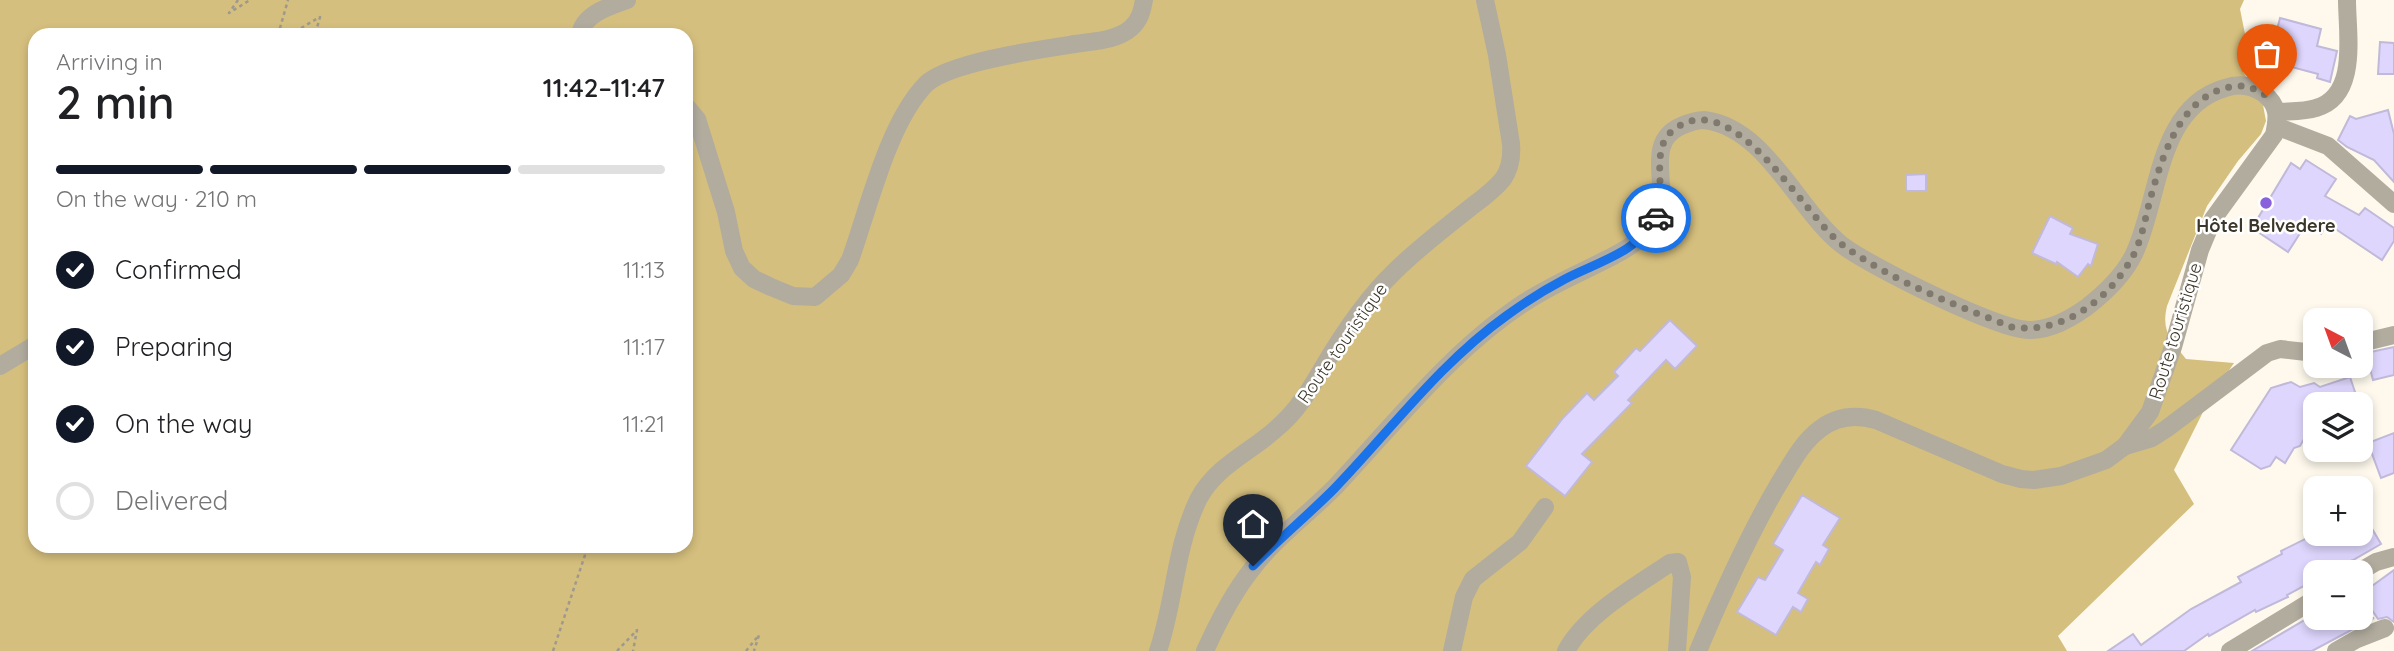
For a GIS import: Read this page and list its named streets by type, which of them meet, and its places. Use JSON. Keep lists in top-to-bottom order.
{
  "streets": {
    "street": ["Route touristique"]
  },
  "places": ["Hôtel Belvedere"],
  "north": "top left",
  "page": {
    "heading": ["2 min", "Arriving in", "11:42–11:47"],
    "bar": "On the way · 210 m",
    "list": [
      ["Confirmed", "11:13"],
      ["Preparing", "11:17"],
      ["On the way", "11:21"],
      "Delivered"
    ],
    "map_buttons": ["+", "−"]
  }
}
